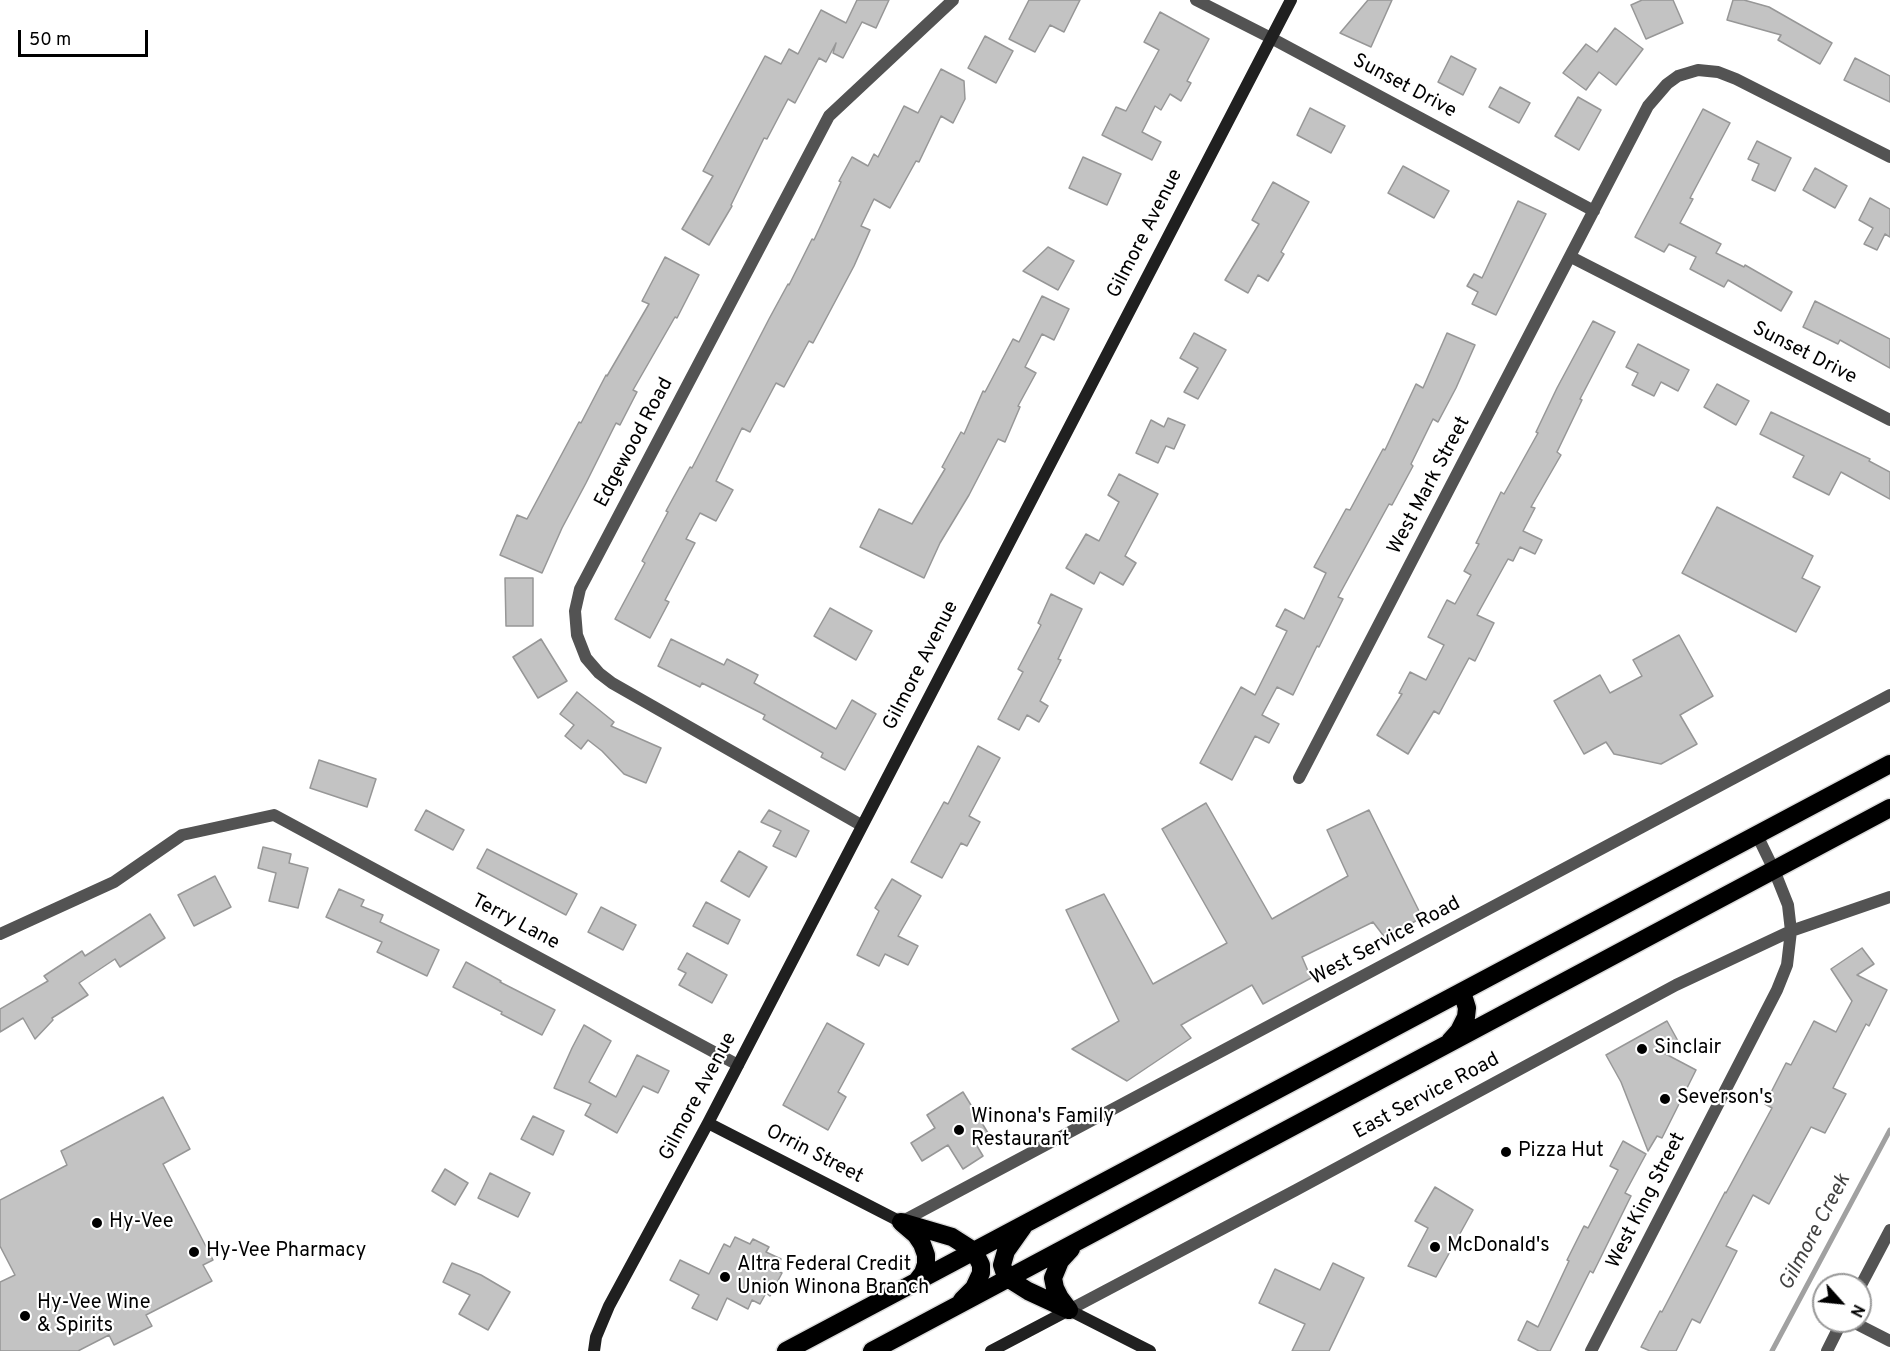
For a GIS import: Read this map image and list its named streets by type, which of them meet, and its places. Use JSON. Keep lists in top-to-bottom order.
{
  "streets": {
    "street": [
      "Sunset Drive",
      "Gilmore Avenue",
      "Edgewood Road",
      "West Mark Street",
      "Terry Lane",
      "West Service Road",
      "East Service Road",
      "Orrin Street",
      "West King Street"
    ]
  },
  "crossings": [
    ["Sunset Drive", "Gilmore Avenue"],
    ["Sunset Drive", "West Mark Street"],
    ["Gilmore Avenue", "Edgewood Road"],
    ["Gilmore Avenue", "Terry Lane"],
    ["Gilmore Avenue", "Orrin Street"],
    ["West Service Road", "Orrin Street"],
    ["East Service Road", "West King Street"]
  ],
  "water": ["Gilmore Creek"],
  "places": [
    "Sinclair",
    "Severson's",
    "Winona's Family Restaurant",
    "Pizza Hut",
    "Hy-Vee",
    "McDonald's",
    "Hy-Vee Pharmacy",
    "Altra Federal Credit Union Winona Branch",
    "Hy-Vee Wine & Spirits"
  ],
  "scale_bar": "50 m",
  "north": "bottom right"
}
